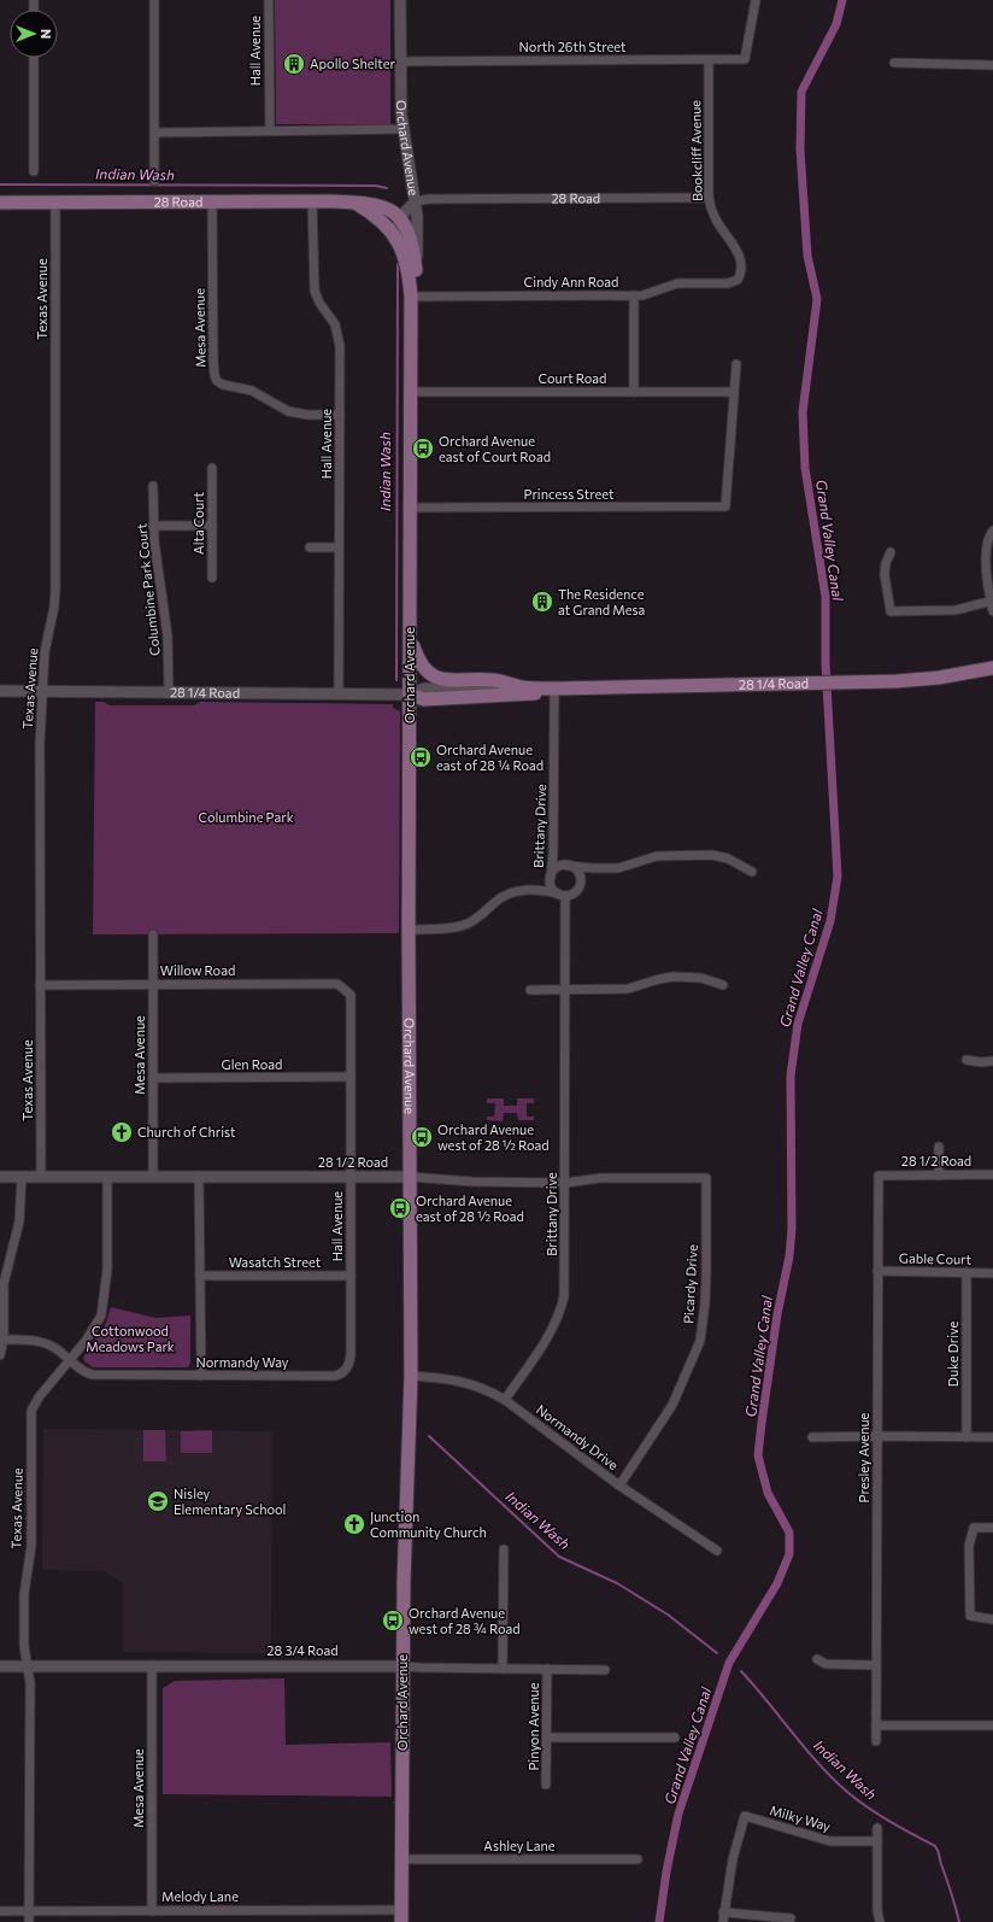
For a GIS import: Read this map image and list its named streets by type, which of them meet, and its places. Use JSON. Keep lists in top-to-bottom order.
{
  "streets": {
    "main road": ["Orchard Avenue", "28 Road", "28 1/4 Road"],
    "street": [
      "North 26th Street",
      "Hall Avenue",
      "Bookcliff Avenue",
      "Cindy Ann Road",
      "Texas Avenue",
      "Mesa Avenue",
      "Court Road",
      "Princess Street",
      "Alta Court",
      "Columbine Park Court",
      "Brittany Drive",
      "Willow Road",
      "Glen Road",
      "28 1/2 Road",
      "Gable Court",
      "Wasatch Street",
      "Picardy Drive",
      "Duke Drive",
      "Normandy Way",
      "Normandy Drive",
      "Presley Avenue",
      "28 3/4 Road",
      "Pinyon Avenue",
      "Milky Way",
      "Ashley Lane",
      "Melody Lane"
    ]
  },
  "crossings": [
    ["North 26th Street", "Orchard Avenue"],
    ["North 26th Street", "Bookcliff Avenue"],
    ["Hall Avenue", "28 Road"],
    ["Hall Avenue", "Mesa Avenue"],
    ["Hall Avenue", "28 1/4 Road"],
    ["Hall Avenue", "Willow Road"],
    ["Hall Avenue", "Glen Road"],
    ["Hall Avenue", "28 1/2 Road"],
    ["Hall Avenue", "Wasatch Street"],
    ["Hall Avenue", "Normandy Way"],
    ["Orchard Avenue", "28 Road"],
    ["Orchard Avenue", "Cindy Ann Road"],
    ["Orchard Avenue", "Court Road"],
    ["Orchard Avenue", "Princess Street"],
    ["Orchard Avenue", "28 1/4 Road"],
    ["Orchard Avenue", "28 1/2 Road"],
    ["Orchard Avenue", "Normandy Drive"],
    ["Orchard Avenue", "28 3/4 Road"],
    ["Orchard Avenue", "Ashley Lane"],
    ["Orchard Avenue", "Melody Lane"],
    ["Bookcliff Avenue", "28 Road"],
    ["Bookcliff Avenue", "Cindy Ann Road"],
    ["28 Road", "Texas Avenue"],
    ["28 Road", "Mesa Avenue"],
    ["Texas Avenue", "28 1/4 Road"],
    ["Texas Avenue", "Willow Road"],
    ["Texas Avenue", "28 1/2 Road"],
    ["Texas Avenue", "Normandy Way"],
    ["Texas Avenue", "28 3/4 Road"],
    ["Texas Avenue", "Melody Lane"],
    ["Mesa Avenue", "Willow Road"],
    ["Mesa Avenue", "Glen Road"],
    ["Mesa Avenue", "28 1/2 Road"],
    ["Mesa Avenue", "28 3/4 Road"],
    ["Mesa Avenue", "Melody Lane"],
    ["Court Road", "Princess Street"],
    ["Columbine Park Court", "28 1/4 Road"],
    ["28 1/4 Road", "Brittany Drive"],
    ["Brittany Drive", "28 1/2 Road"],
    ["Brittany Drive", "Normandy Drive"],
    ["28 1/2 Road", "Picardy Drive"],
    ["28 1/2 Road", "Presley Avenue"],
    ["Gable Court", "Duke Drive"],
    ["Gable Court", "Presley Avenue"],
    ["Picardy Drive", "Normandy Drive"],
    ["28 3/4 Road", "Pinyon Avenue"]
  ],
  "water": ["Indian Wash", "Grand Valley Canal"],
  "parks": ["Columbine Park", "Cottonwood Meadows Park"],
  "places": {
    "building": ["Apollo Shelter", "The Residence at Grand Mesa"],
    "bus stop": [
      "Orchard Avenue east of Court Road",
      "Orchard Avenue east of 28 ¼ Road",
      "Orchard Avenue west of 28 ½ Road",
      "Orchard Avenue east of 28 ½ Road",
      "Orchard Avenue west of 28 ¾ Road"
    ],
    "church": ["Church of Christ", "Junction Community Church"],
    "school or university": ["Nisley Elementary School"]
  },
  "north": "right"
}
